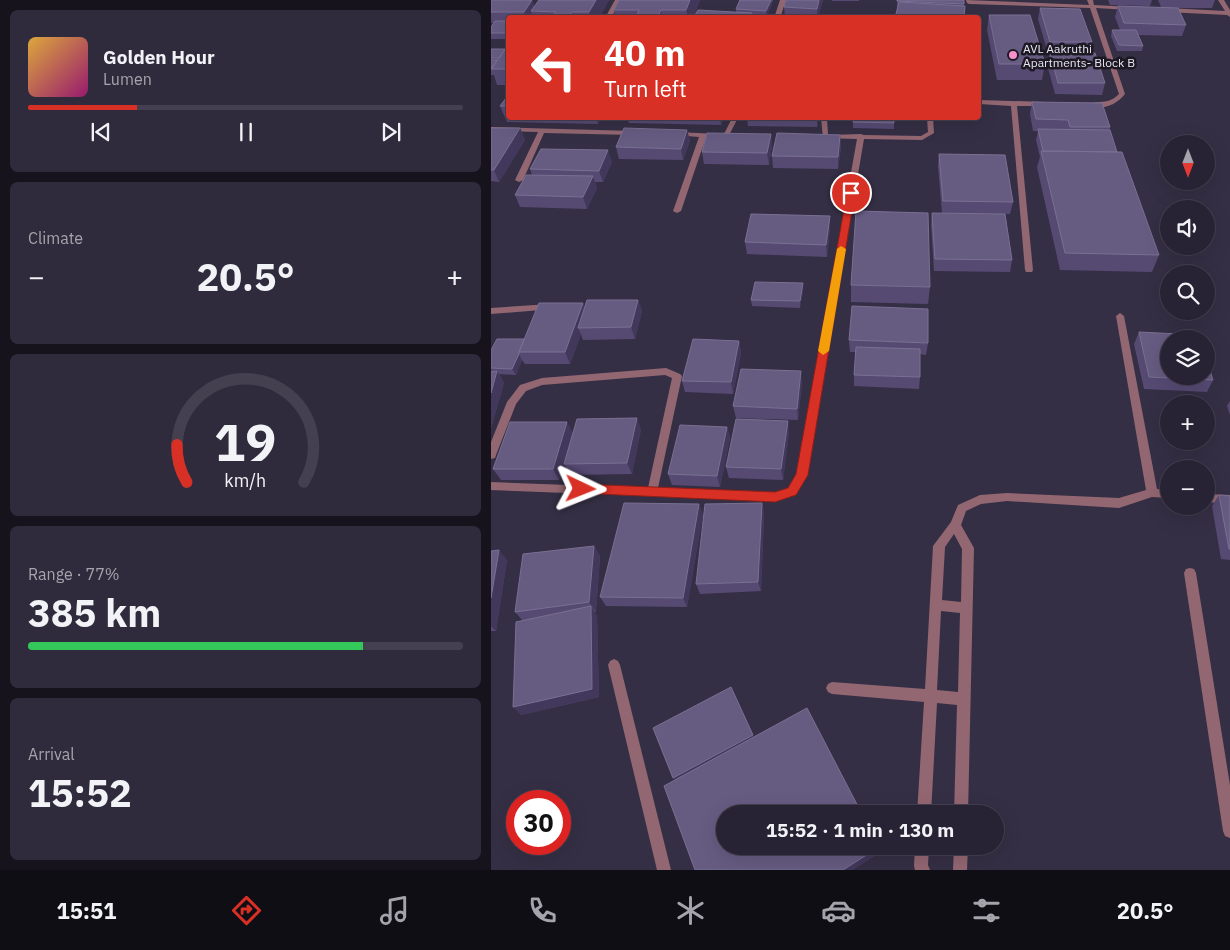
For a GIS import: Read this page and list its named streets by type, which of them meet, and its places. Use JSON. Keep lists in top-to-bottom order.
{
  "places": ["AVL Aakruthi Apartments- Block B"],
  "north": "bottom",
  "page": {
    "turn": ["40 m", "Turn left"],
    "song": ["Golden Hour", "Lumen"],
    "map_buttons": ["+", "−"],
    "tile": [
      "Climate",
      ["Range · 77%", "385 km"],
      ["Arrival", "15:52"]
    ],
    "heat": ["−", "20.5°", "+"],
    "limit": "30",
    "trip": "15:52 · 1 min · 130 m",
    "tabs": ["15:51", "20.5°"],
    "gauge": ["19", "km/h"]
  }
}
